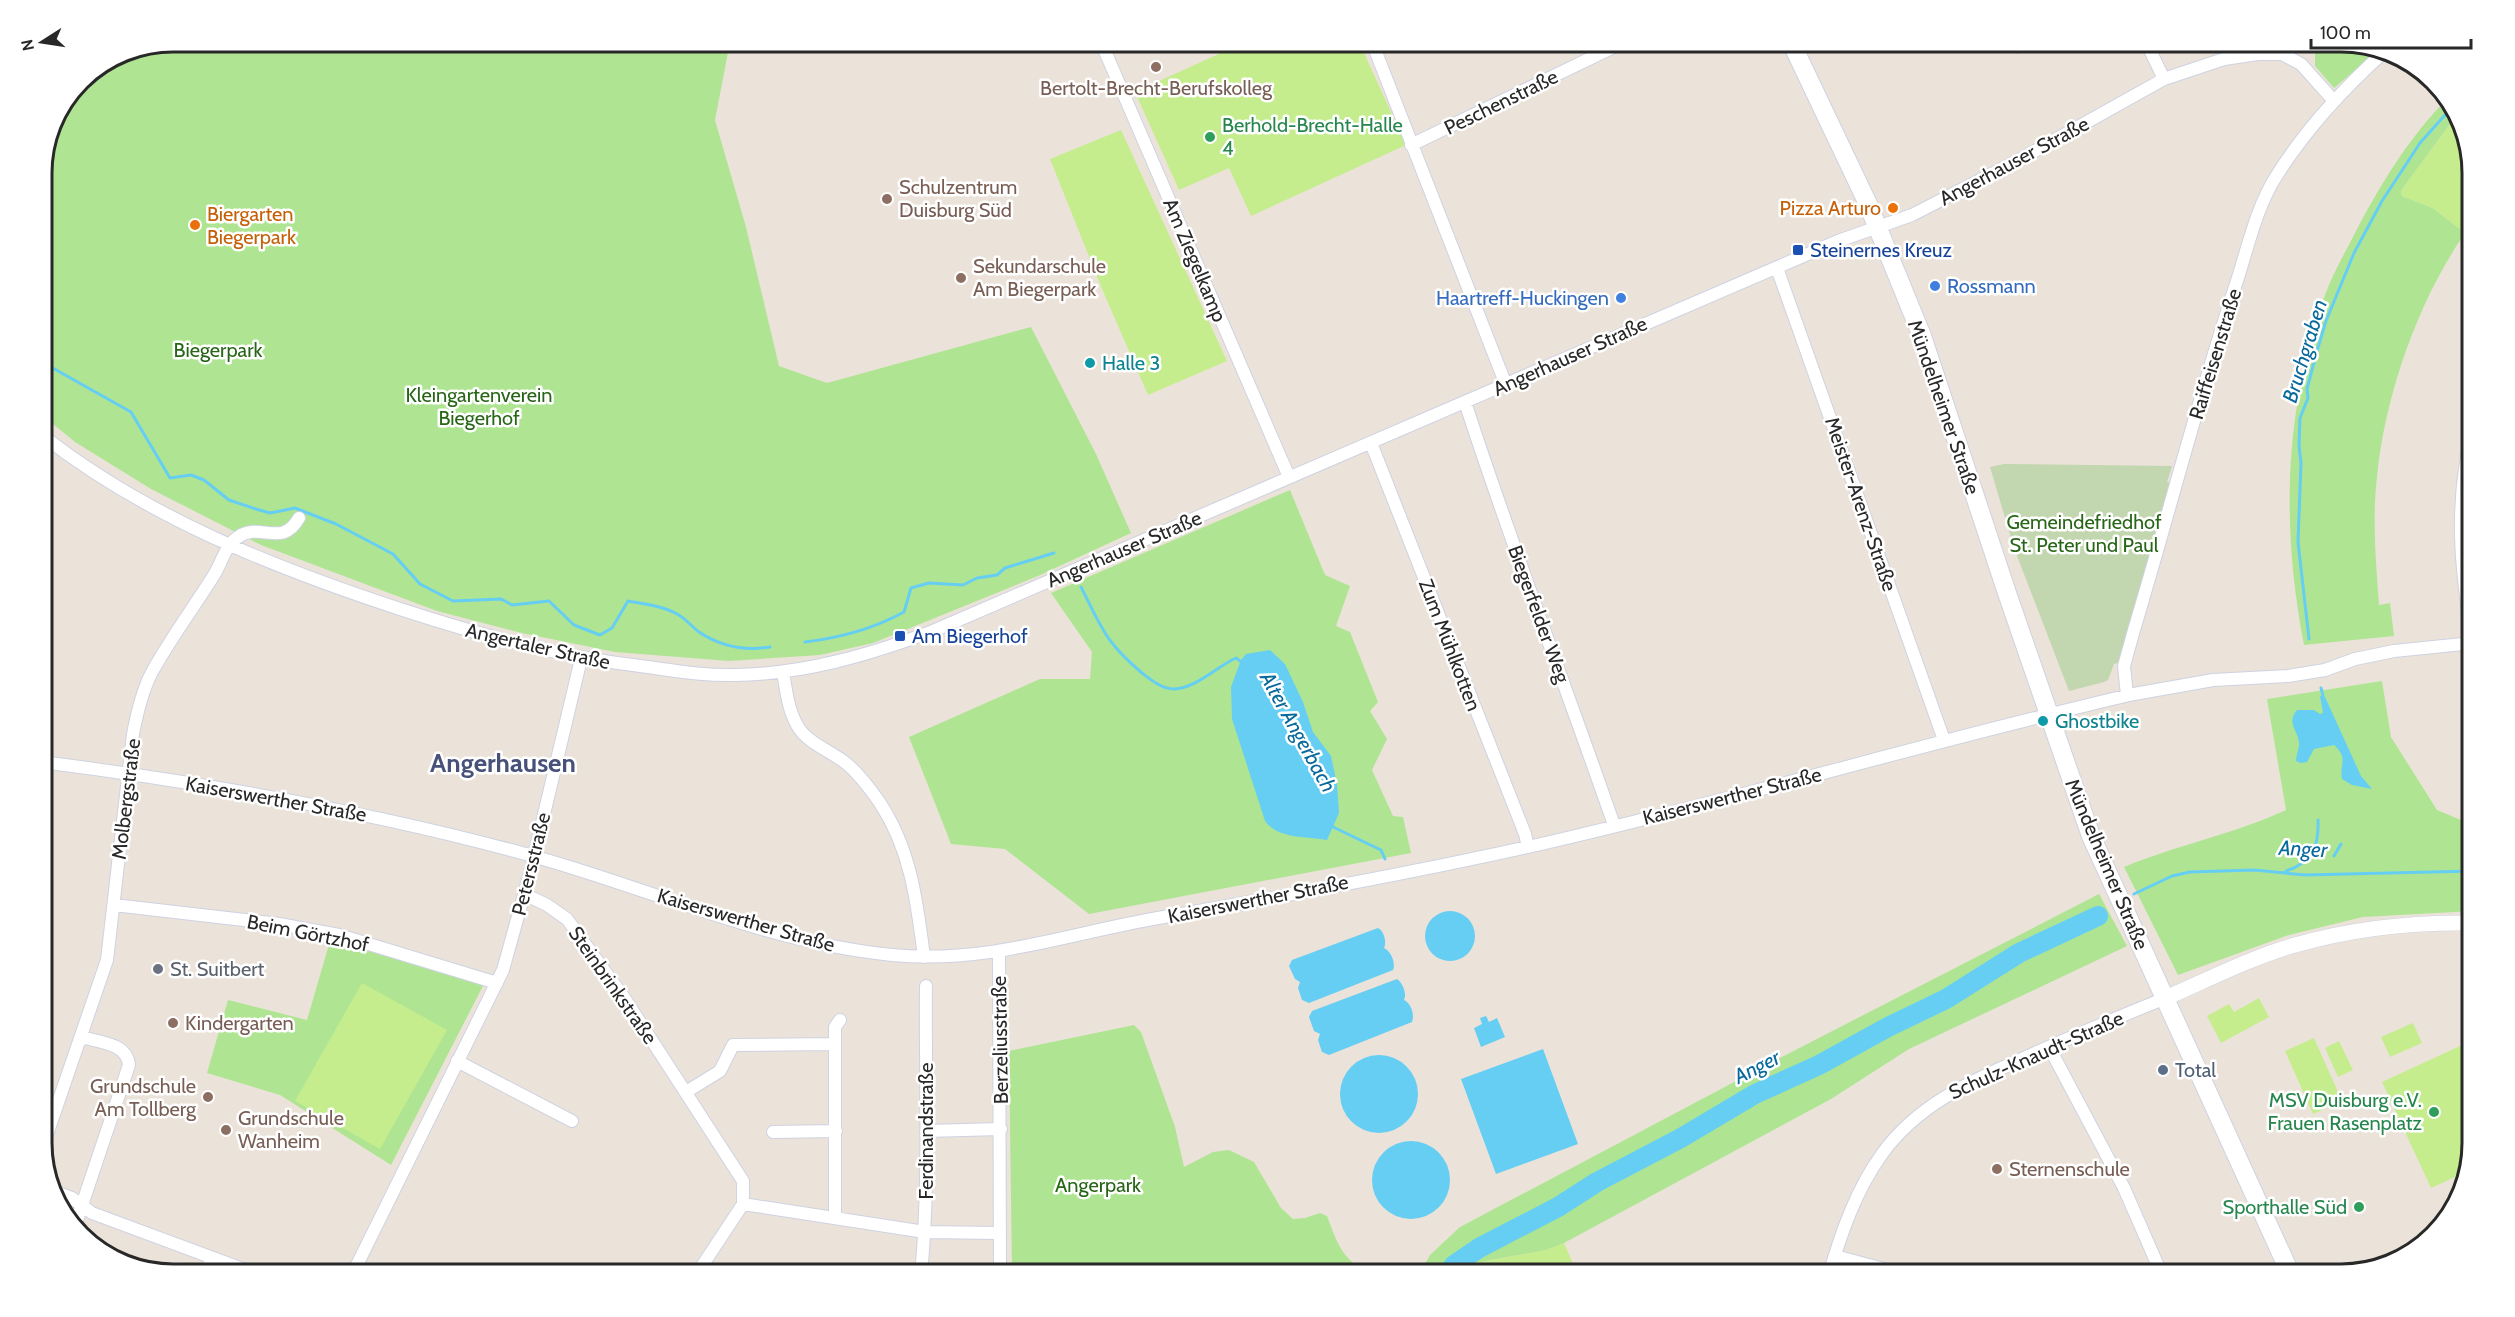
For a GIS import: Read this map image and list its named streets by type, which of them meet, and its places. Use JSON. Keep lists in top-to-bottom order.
{
  "streets": {
    "main road": ["Mündelheimer Straße"],
    "street": [
      "Peschenstraße",
      "Angerhauser Straße",
      "Am Ziegelkamp",
      "Raiffeisenstraße",
      "Meister-Arenz-Straße",
      "Biegerfelder Weg",
      "Zum Mühlkotten",
      "Angertaler Straße",
      "Kaiserswerther Straße",
      "Molbergstraße",
      "Petersstraße",
      "Beim Görtzhof",
      "Steinbrinkstraße",
      "Berzeliusstraße",
      "Schulz-Knaudt-Straße",
      "Ferdinandstraße"
    ]
  },
  "crossings": [
    ["Angerhauser Straße", "Am Ziegelkamp"],
    ["Angerhauser Straße", "Raiffeisenstraße"],
    ["Angerhauser Straße", "Mündelheimer Straße"],
    ["Angerhauser Straße", "Meister-Arenz-Straße"],
    ["Angerhauser Straße", "Biegerfelder Weg"],
    ["Angerhauser Straße", "Zum Mühlkotten"],
    ["Angerhauser Straße", "Angertaler Straße"],
    ["Raiffeisenstraße", "Kaiserswerther Straße"],
    ["Mündelheimer Straße", "Kaiserswerther Straße"],
    ["Mündelheimer Straße", "Schulz-Knaudt-Straße"],
    ["Meister-Arenz-Straße", "Kaiserswerther Straße"],
    ["Biegerfelder Weg", "Kaiserswerther Straße"],
    ["Zum Mühlkotten", "Kaiserswerther Straße"],
    ["Angertaler Straße", "Molbergstraße"],
    ["Angertaler Straße", "Petersstraße"],
    ["Kaiserswerther Straße", "Molbergstraße"],
    ["Kaiserswerther Straße", "Petersstraße"],
    ["Kaiserswerther Straße", "Berzeliusstraße"],
    ["Molbergstraße", "Beim Görtzhof"],
    ["Petersstraße", "Beim Görtzhof"],
    ["Petersstraße", "Steinbrinkstraße"],
    ["Berzeliusstraße", "Ferdinandstraße"]
  ],
  "districts": ["Angerhausen"],
  "water": ["Bruchgraben", "Alter Angerbach", "Anger"],
  "parks": [
    "Biegerpark",
    "Kleingartenverein Biegerhof",
    "Gemeindefriedhof St. Peter und Paul",
    "Angerpark"
  ],
  "places": {
    "other": [
      "Bertolt-Brecht-Berufskolleg",
      "Berhold-Brecht-Halle 4",
      "Schulzentrum Duisburg Süd",
      "Pizza Arturo",
      "Biergarten Biegerpark",
      "Sekundarschule Am Biegerpark",
      "Rossmann",
      "Haartreff-Huckingen",
      "Halle 3",
      "Ghostbike",
      "St. Suitbert",
      "Kindergarten",
      "Total",
      "Grundschule Am Tollberg",
      "MSV Duisburg e.V. Frauen Rasenplatz",
      "Grundschule Wanheim",
      "Sternenschule",
      "Sporthalle Süd"
    ],
    "transit": ["Steinernes Kreuz", "Am Biegerhof"]
  },
  "scale_bar": "100 m",
  "north": "left"
}
